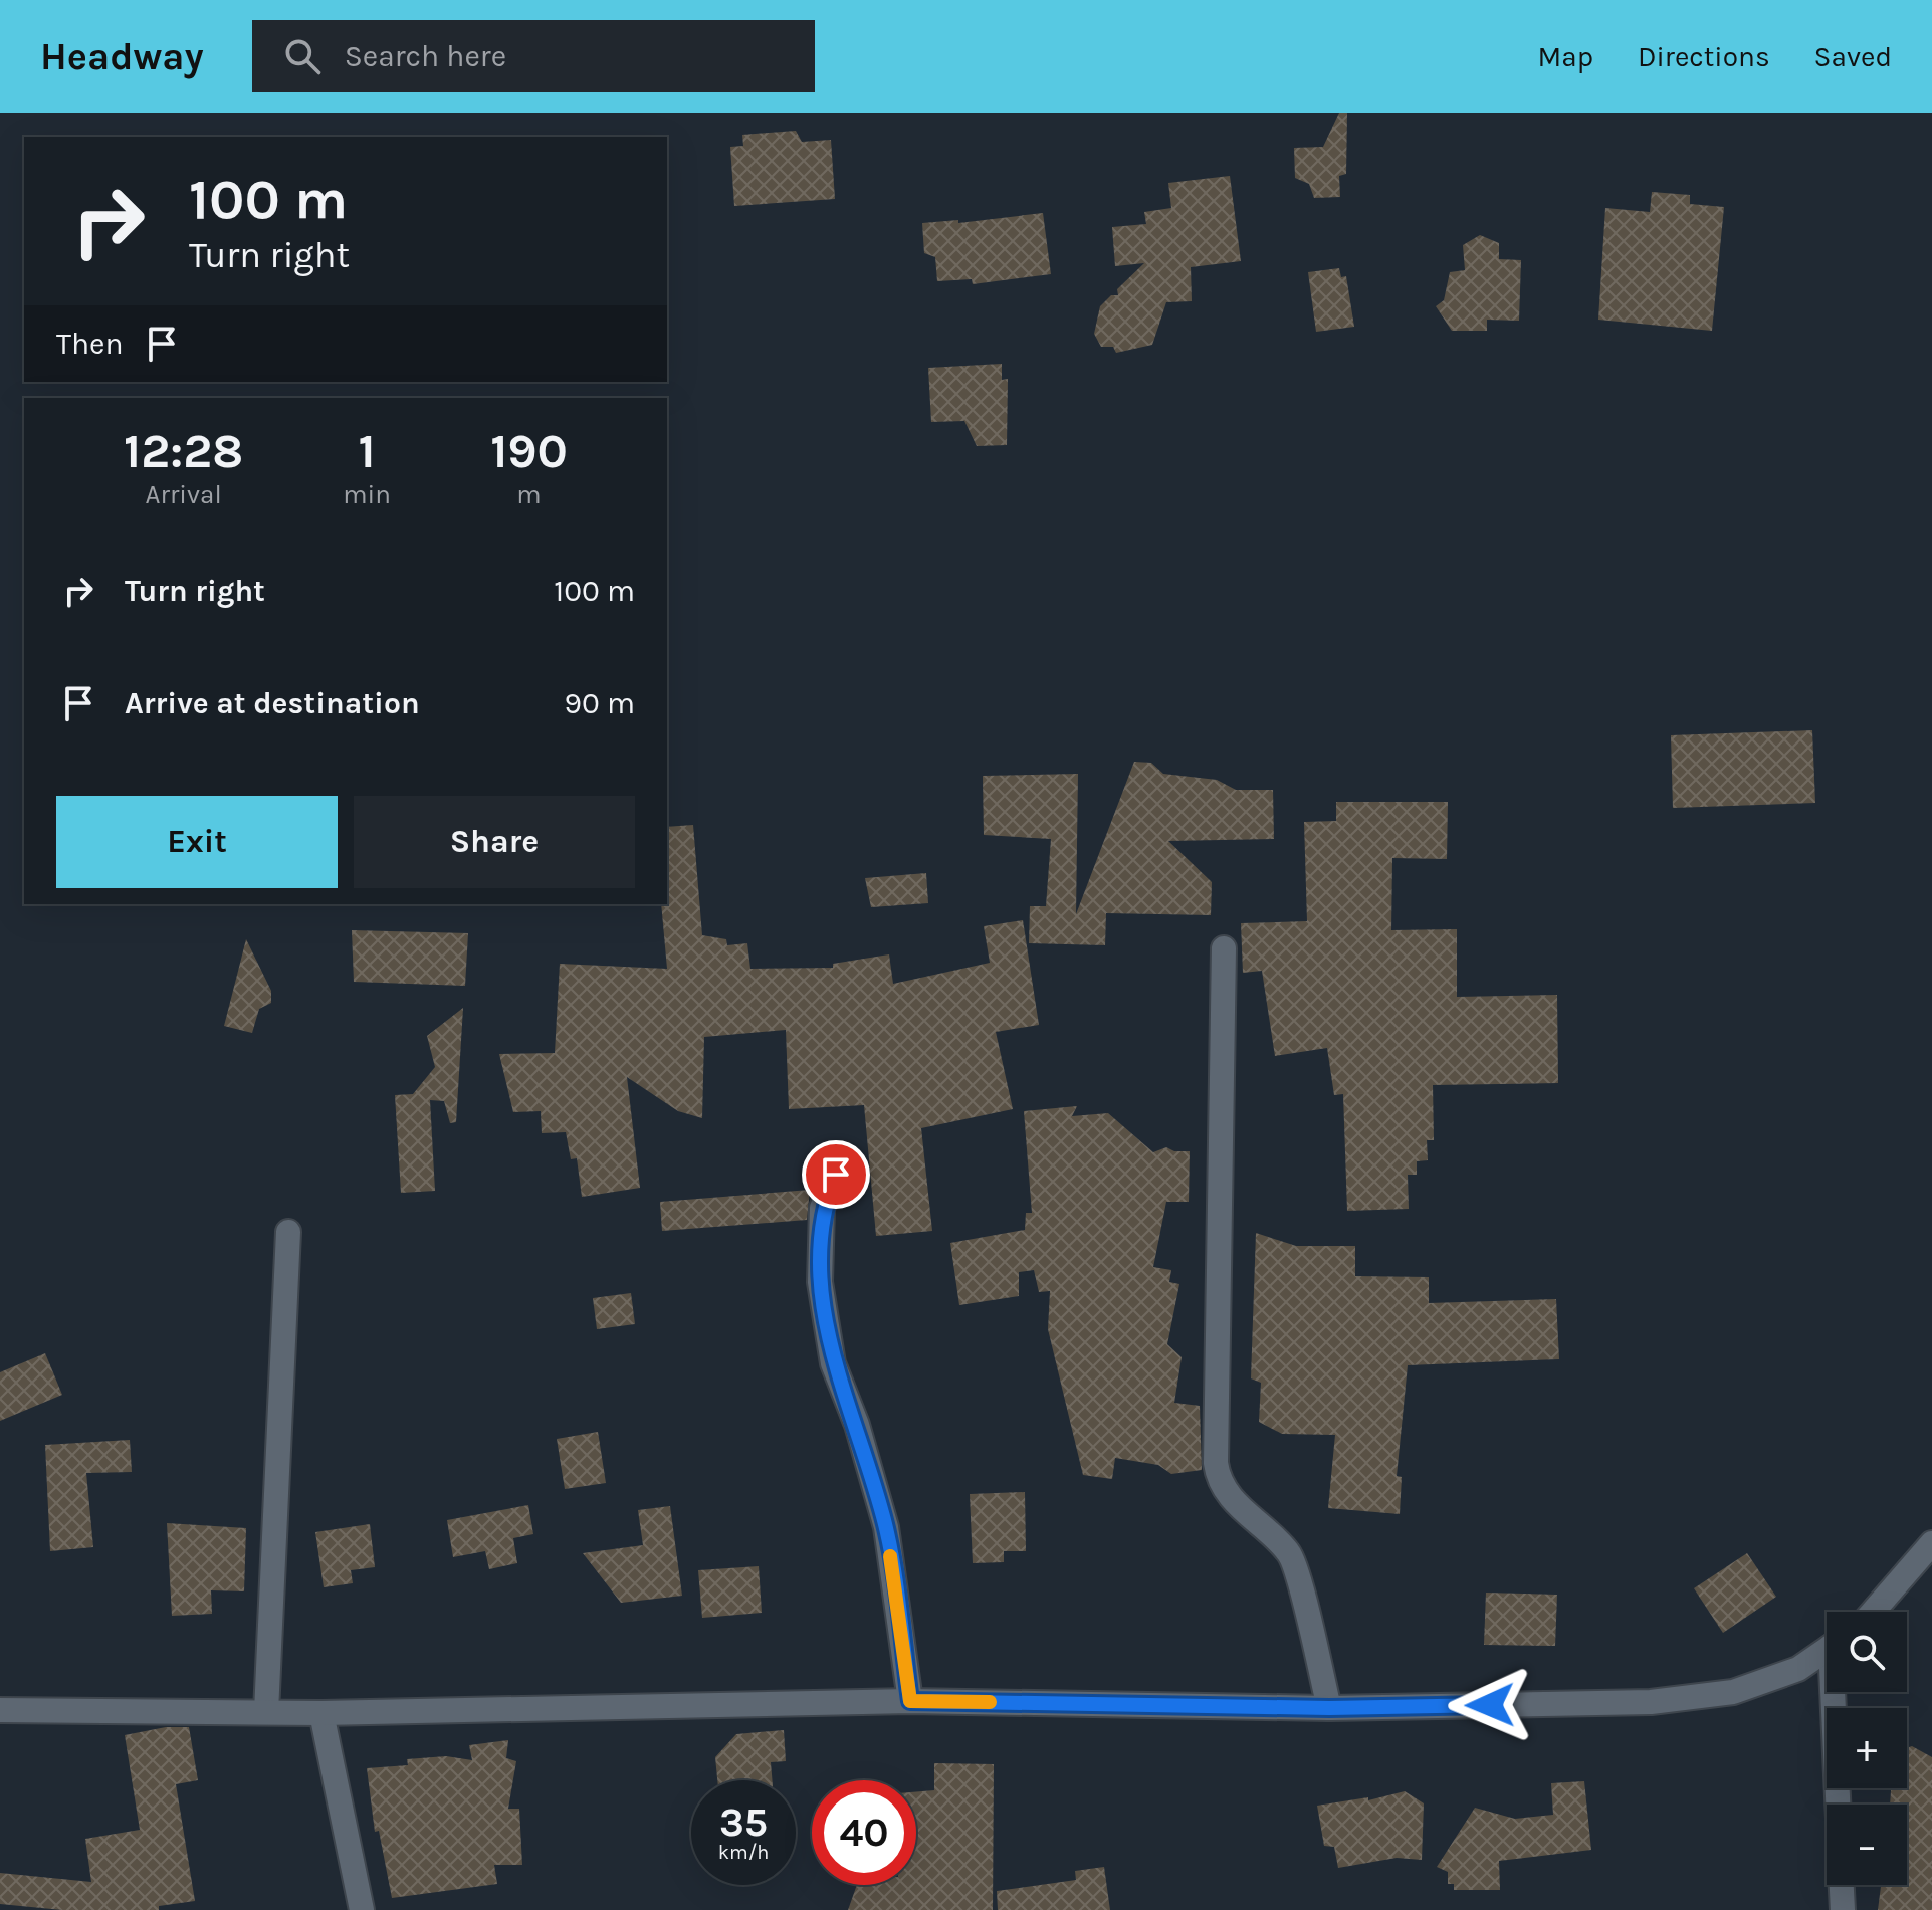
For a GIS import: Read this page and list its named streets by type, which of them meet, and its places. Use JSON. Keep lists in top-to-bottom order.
{
  "page": {
    "header": "Headway",
    "search": "Search here",
    "nav": ["Map", "Directions", "Saved"],
    "turn": ["100 m", "Turn right"],
    "then": "Then",
    "eta": [
      "12:28",
      "Arrival",
      "1",
      "min",
      "190",
      "m"
    ],
    "list": [
      {
        "name": "Turn right",
        "value": "100 m"
      },
      {
        "name": "Arrive at destination",
        "value": "90 m"
      }
    ],
    "buttons": ["Exit", "Share"],
    "map_buttons": ["+", "−"],
    "speed": "35 km/h",
    "limit": "40"
  }
}
